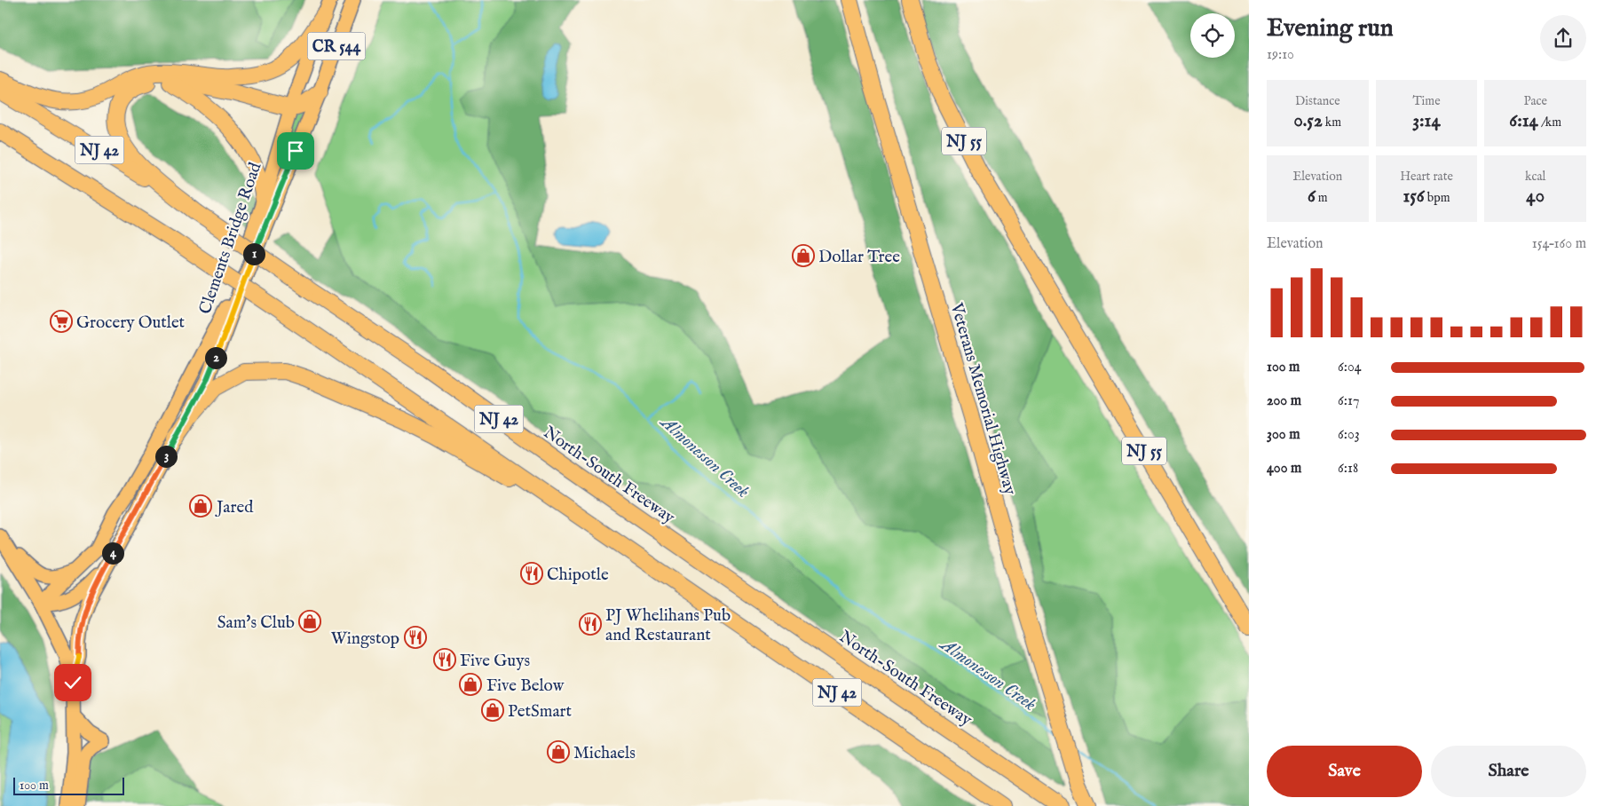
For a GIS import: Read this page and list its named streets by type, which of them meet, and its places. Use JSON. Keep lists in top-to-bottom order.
{
  "streets": {
    "highway": [
      "NJ 55",
      "NJ 42",
      "Veterans Memorial Highway",
      "North-South Freeway"
    ],
    "main road": ["CR 544", "Clements Bridge Road"]
  },
  "water": ["Almonesson Creek"],
  "places": {
    "shop": [
      "Dollar Tree",
      "Jared",
      "Sam's Club",
      "Five Below",
      "PetSmart",
      "Michaels"
    ],
    "supermarket": ["Grocery Outlet"],
    "restaurant": [
      "Chipotle",
      "PJ Whelihans Pub and Restaurant",
      "Wingstop",
      "Five Guys"
    ]
  },
  "scale_bar": "100 m",
  "page": {
    "heading": ["Evening run", "19:10"],
    "stats": [
      ["Distance", "0.52 km"],
      ["Time", "3:14"],
      ["Pace", "6:14 /km"],
      ["Elevation", "6 m"],
      ["Heart rate", "156 bpm"],
      ["kcal", "40"]
    ],
    "chart": ["Elevation", "154–160 m"],
    "pins": [
      "1",
      "2",
      "3",
      "4"
    ],
    "list": [
      {
        "name": "100 m",
        "note": "6:04"
      },
      {
        "name": "200 m",
        "note": "6:17"
      },
      {
        "name": "300 m",
        "note": "6:03"
      },
      {
        "name": "400 m",
        "note": "6:18"
      }
    ],
    "buttons": ["Save", "Share"],
    "scale": "100 m"
  }
}
